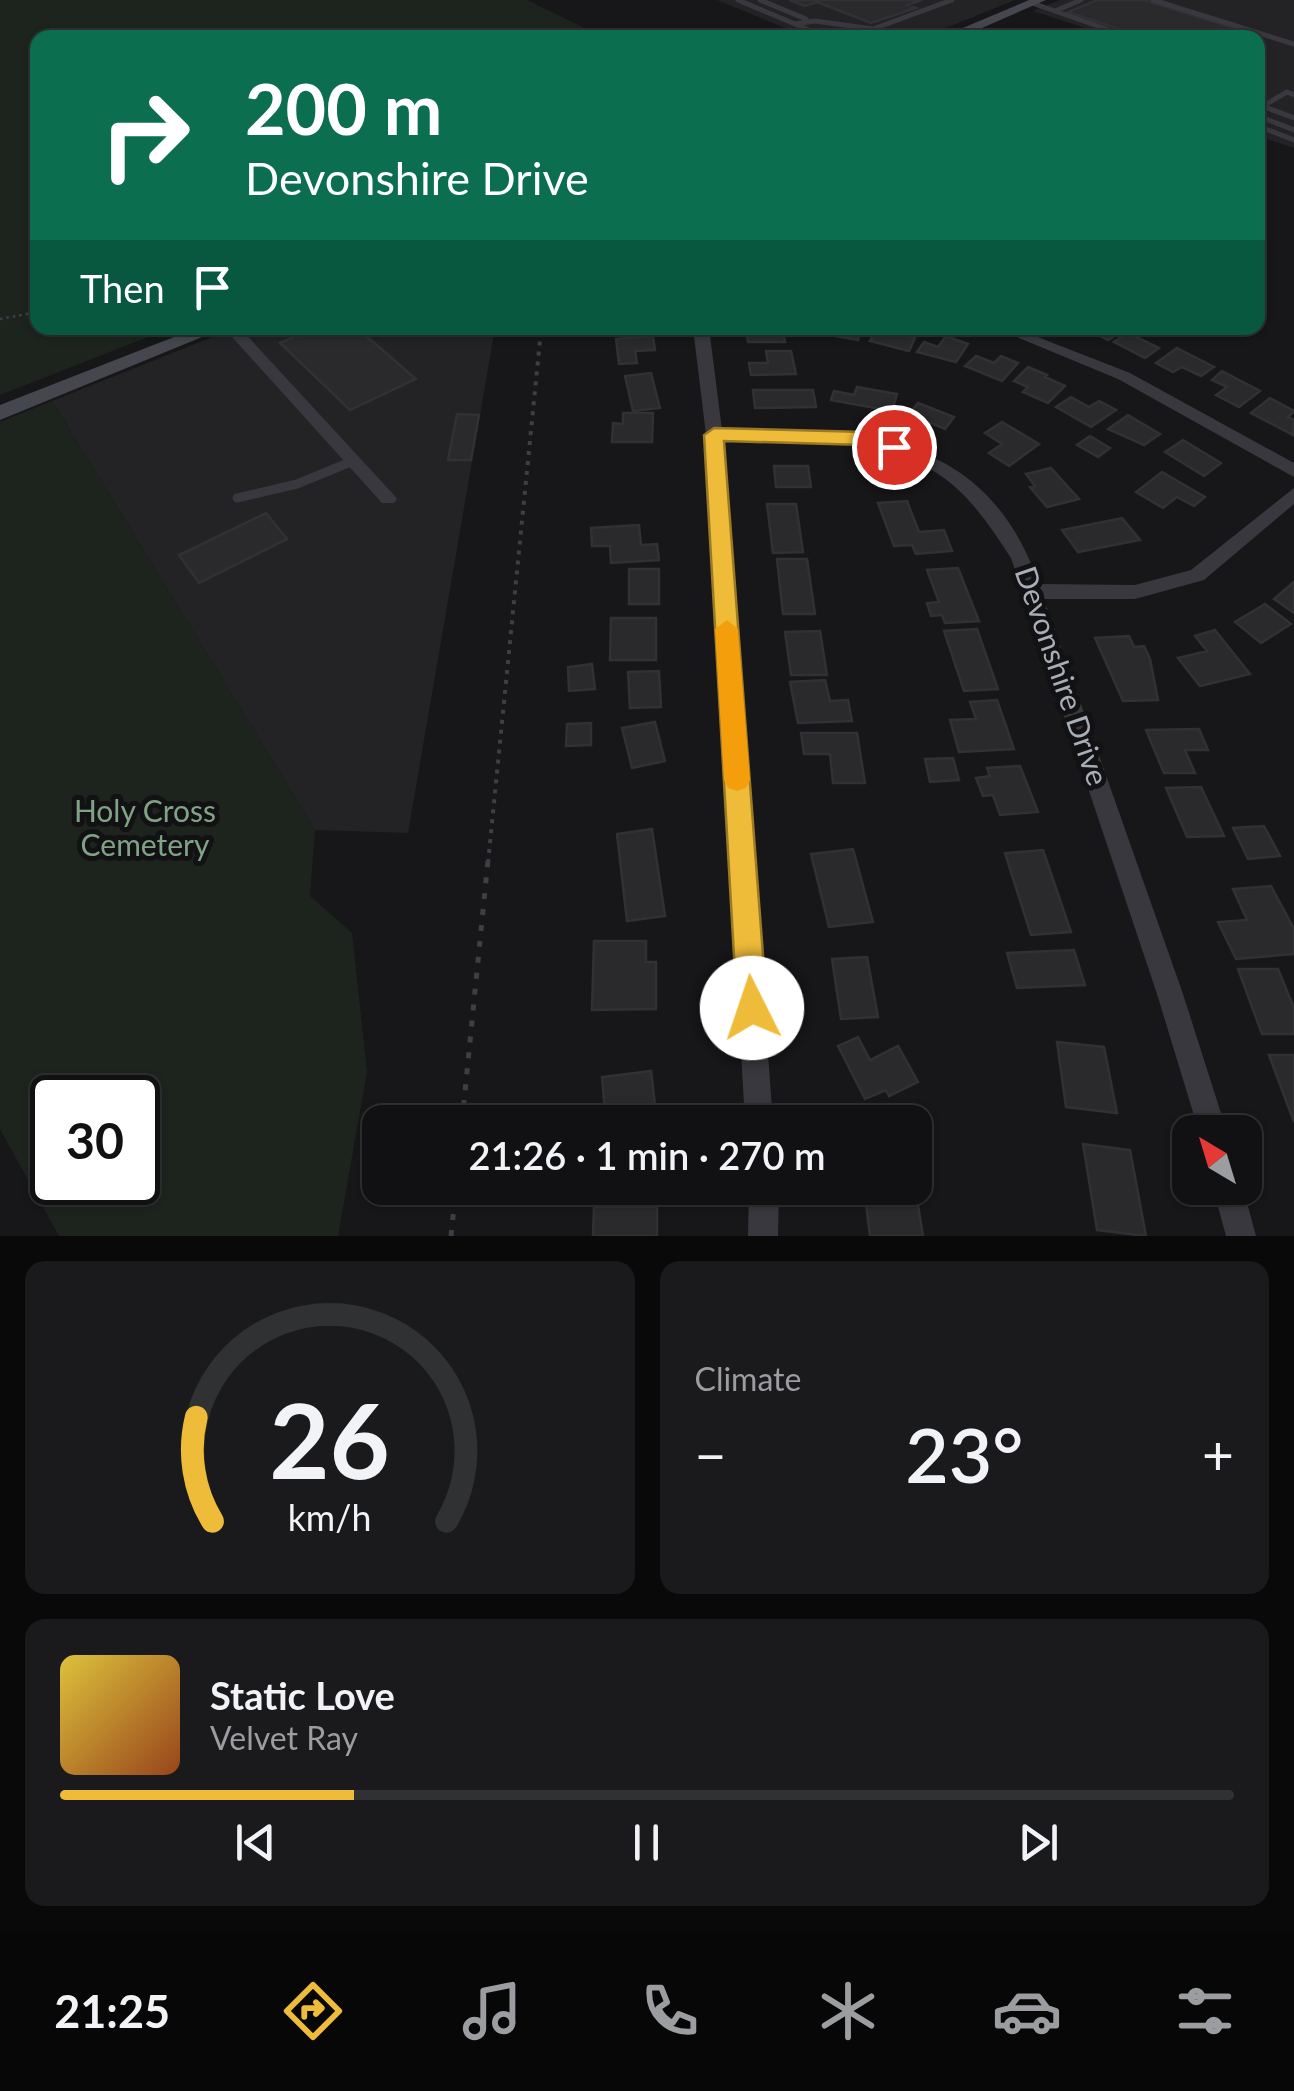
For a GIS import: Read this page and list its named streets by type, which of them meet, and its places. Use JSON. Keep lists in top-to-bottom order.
{
  "streets": {
    "street": ["Devonshire Drive"]
  },
  "parks": ["Holy Cross Cemetery"],
  "north": "top left",
  "page": {
    "turn": ["200 m", "Devonshire Drive"],
    "then": "Then",
    "limit": "30",
    "trip": "21:26 · 1 min · 270 m",
    "tile": "Climate",
    "heat": ["−", "23°", "+"],
    "song": ["Static Love", "Velvet Ray"],
    "tabs": "21:25",
    "gauge": ["26", "km/h"]
  }
}
